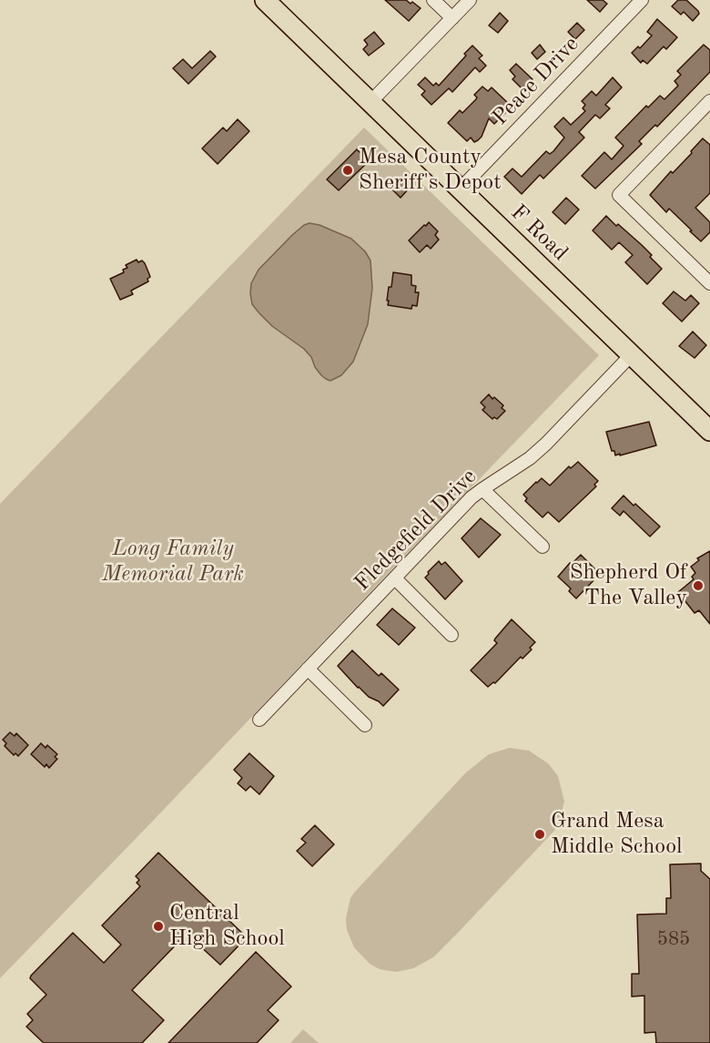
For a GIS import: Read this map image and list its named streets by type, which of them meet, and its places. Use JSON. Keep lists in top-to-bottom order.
{
  "streets": {
    "main road": ["F Road"],
    "street": ["Peace Drive", "Fledgefield Drive"]
  },
  "crossings": [
    ["Peace Drive", "F Road"],
    ["F Road", "Fledgefield Drive"]
  ],
  "parks": ["Long Family Memorial Park"],
  "places": [
    "Mesa County Sheriff's Depot",
    "Shepherd Of The Valley",
    "Grand Mesa Middle School",
    "Central High School"
  ],
  "house_numbers": ["585"]
}
